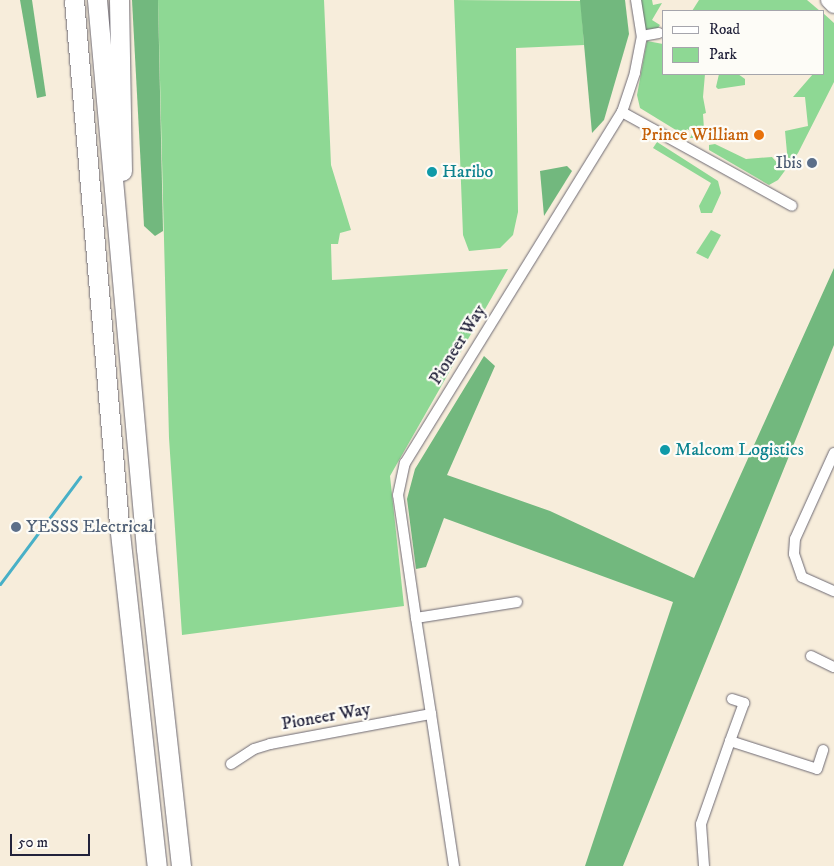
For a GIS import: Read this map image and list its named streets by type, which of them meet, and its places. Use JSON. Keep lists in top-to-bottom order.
{
  "streets": {
    "street": ["Pioneer Way"]
  },
  "places": [
    "Prince William",
    "Ibis",
    "Haribo",
    "Malcom Logistics",
    "YESSS Electrical"
  ],
  "legend": ["Road", "Park"],
  "scale_bar": "50 m"
}
